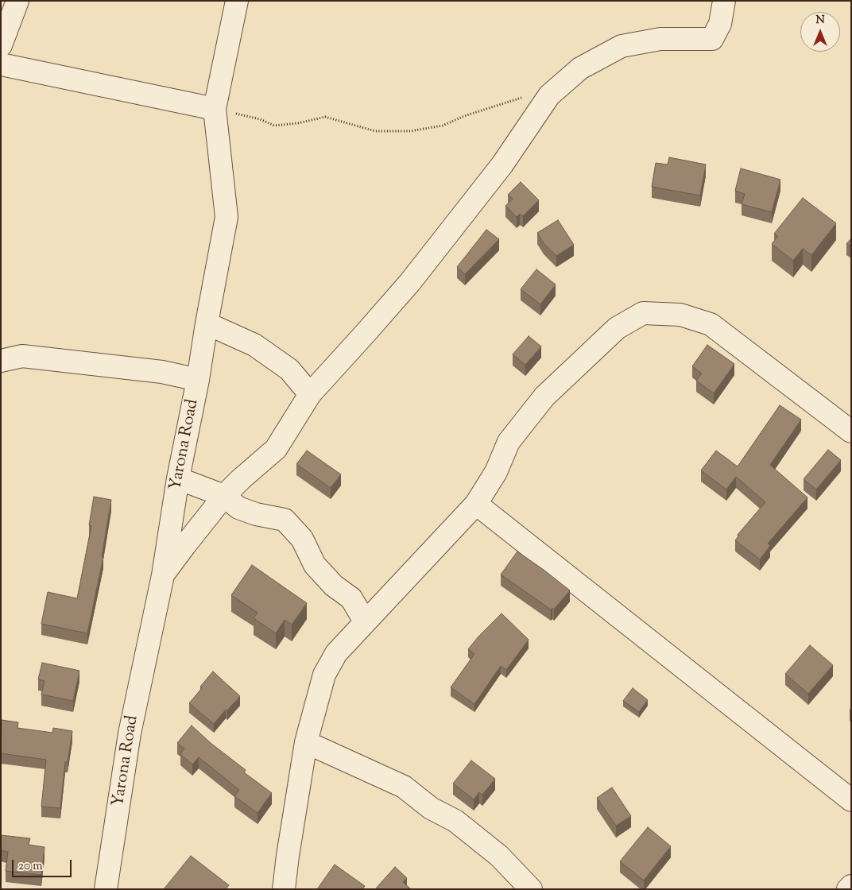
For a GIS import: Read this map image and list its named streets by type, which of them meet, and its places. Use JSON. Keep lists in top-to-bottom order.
{
  "streets": {
    "street": ["Yarona Road"]
  },
  "scale_bar": "20 m",
  "north": "top"
}
